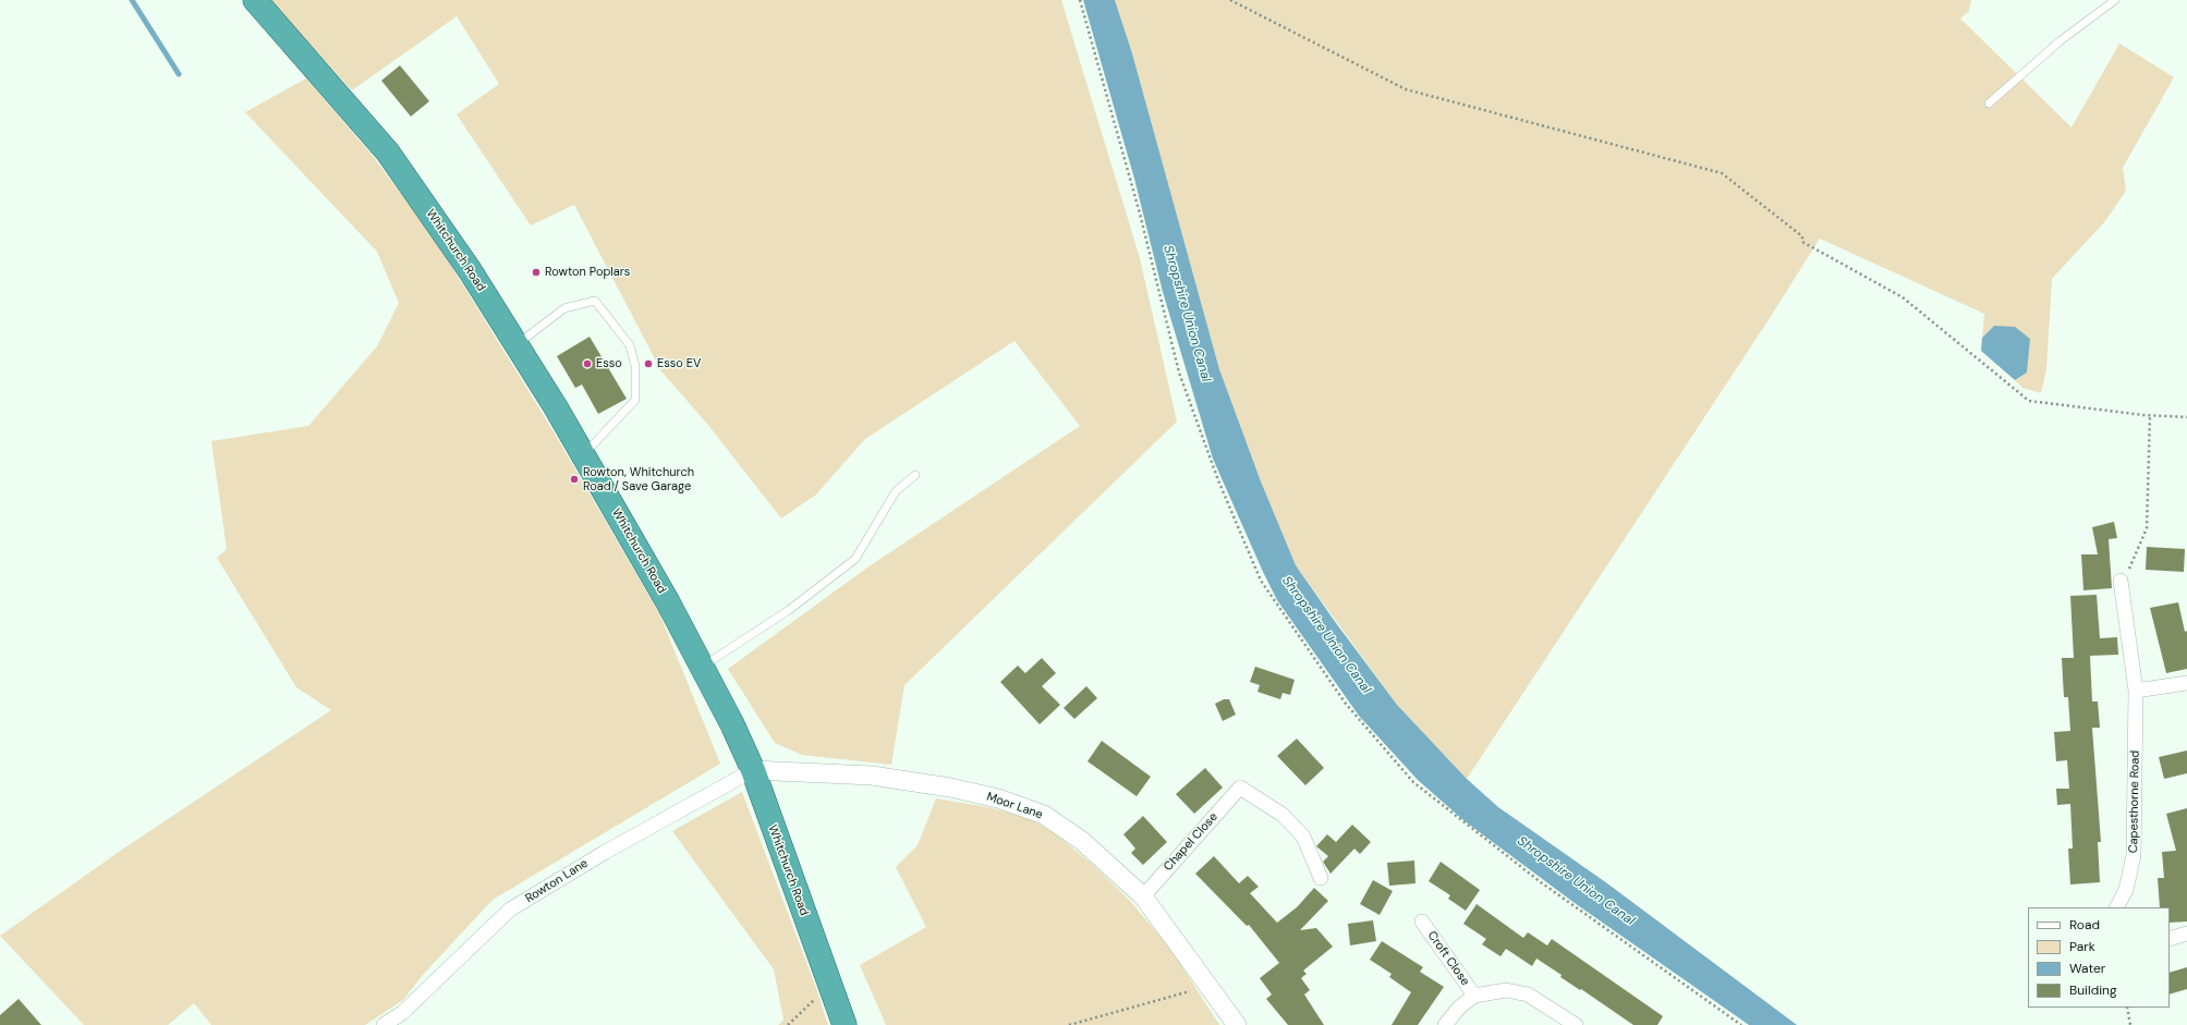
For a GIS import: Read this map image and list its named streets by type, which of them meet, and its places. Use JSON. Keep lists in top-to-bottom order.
{
  "streets": {
    "highway": ["Whitchurch Road"],
    "street": [
      "Capesthorne Road",
      "Moor Lane",
      "Chapel Close",
      "Rowton Lane",
      "Croft Close"
    ]
  },
  "crossings": [
    ["Whitchurch Road", "Moor Lane"],
    ["Whitchurch Road", "Rowton Lane"],
    ["Moor Lane", "Chapel Close"],
    ["Moor Lane", "Rowton Lane"]
  ],
  "water": ["Shropshire Union Canal"],
  "places": [
    "Rowton Poplars",
    "Esso",
    "Esso EV",
    "Rowton, Whitchurch Road / Save Garage"
  ],
  "legend": [
    "Road",
    "Park",
    "Water",
    "Building"
  ]
}
